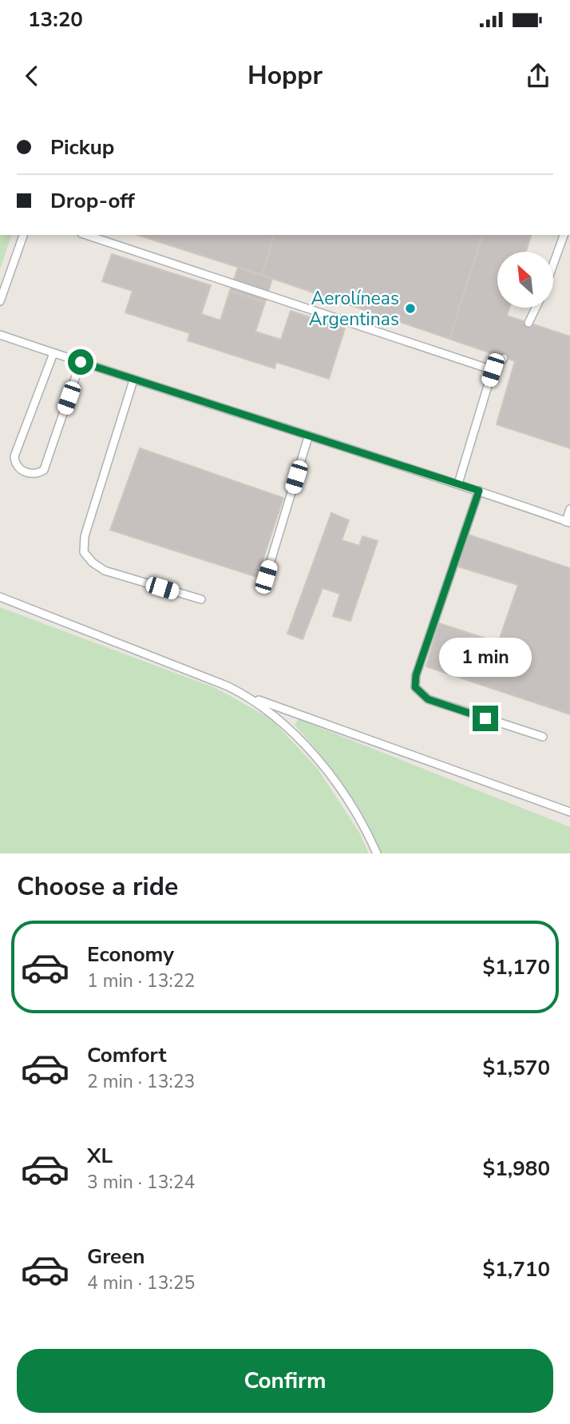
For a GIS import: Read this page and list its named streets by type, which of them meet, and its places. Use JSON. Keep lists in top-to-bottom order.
{
  "places": ["Aerolíneas Argentinas"],
  "north": "top left",
  "page": {
    "status": "13:20",
    "header": "Hoppr",
    "banner": ["Pickup", "Drop-off"],
    "bubble": "1 min",
    "heading": "Choose a ride",
    "list": [
      {
        "name": "Economy",
        "note": "1 min · 13:22",
        "value": "$1,170"
      },
      {
        "name": "Comfort",
        "note": "2 min · 13:23",
        "value": "$1,570"
      },
      {
        "name": "XL",
        "note": "3 min · 13:24",
        "value": "$1,980"
      },
      {
        "name": "Green",
        "note": "4 min · 13:25",
        "value": "$1,710"
      }
    ],
    "buttons": "Confirm"
  }
}
